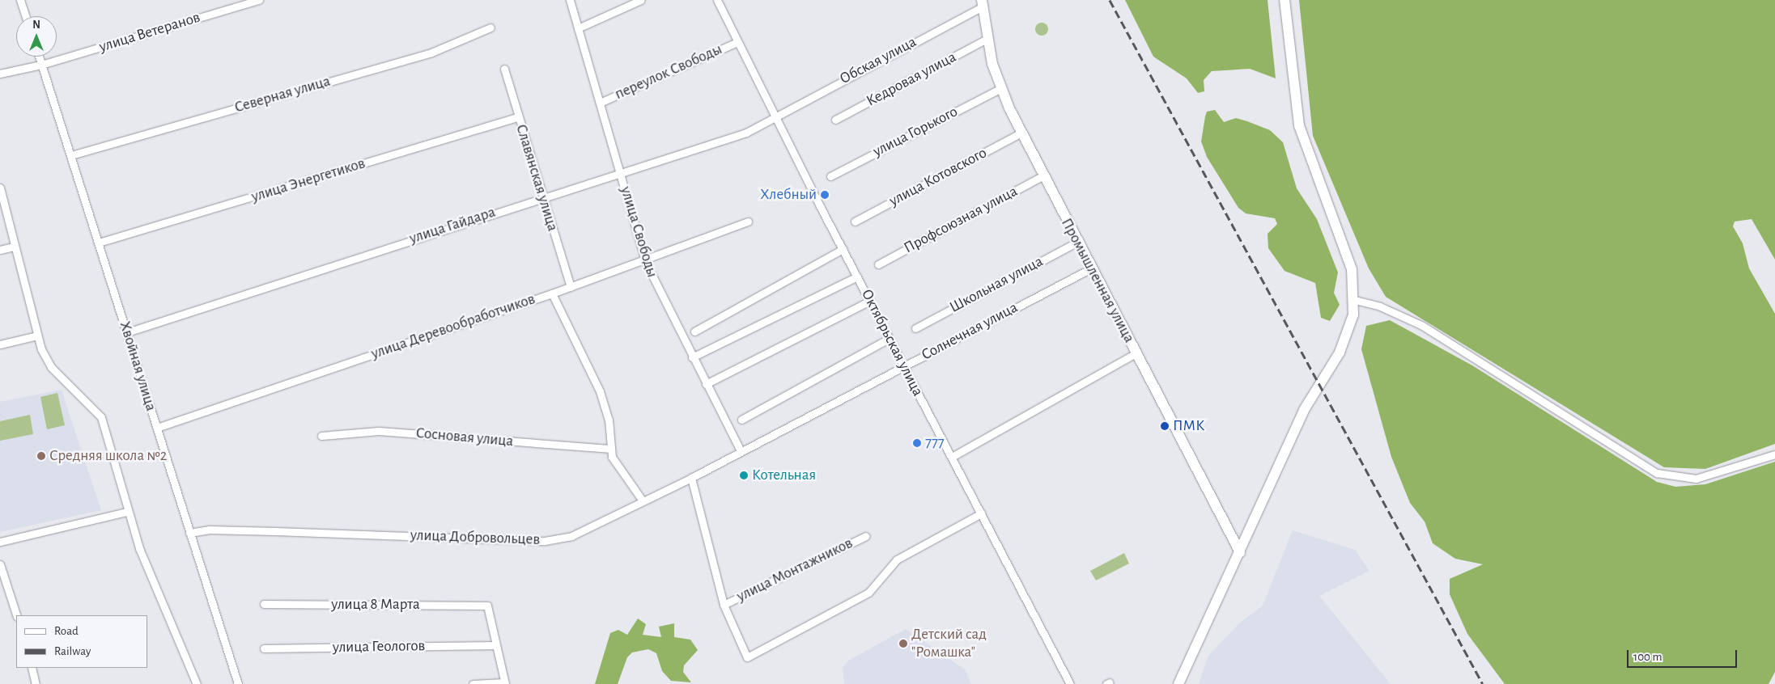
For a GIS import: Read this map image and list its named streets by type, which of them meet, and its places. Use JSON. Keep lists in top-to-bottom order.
{
  "streets": {
    "main road": ["Промышленная улица"],
    "street": [
      "улица Ветеранов",
      "Обская улица",
      "переулок Свободы",
      "Кедровая улица",
      "Северная улица",
      "улица Горького",
      "улица Котовского",
      "Славянская улица",
      "улица Энергетиков",
      "Профсоюзная улица",
      "улица Гайдара",
      "улица Свободы",
      "Школьная улица",
      "улица Деревообработчиков",
      "Солнечная улица",
      "Октябрьская улица",
      "Хвойная улица",
      "Сосновая улица",
      "улица Добровольцев",
      "улица Монтажников",
      "улица 8 Марта",
      "улица Геологов"
    ]
  },
  "crossings": [
    ["улица Ветеранов", "Хвойная улица"],
    ["Обская улица", "улица Гайдара"],
    ["Обская улица", "Промышленная улица"],
    ["Обская улица", "Октябрьская улица"],
    ["переулок Свободы", "улица Свободы"],
    ["переулок Свободы", "Октябрьская улица"],
    ["Кедровая улица", "Промышленная улица"],
    ["Северная улица", "Хвойная улица"],
    ["улица Горького", "Промышленная улица"],
    ["улица Котовского", "Промышленная улица"],
    ["Славянская улица", "улица Энергетиков"],
    ["Славянская улица", "улица Гайдара"],
    ["Славянская улица", "улица Деревообработчиков"],
    ["улица Энергетиков", "Хвойная улица"],
    ["Профсоюзная улица", "Промышленная улица"],
    ["улица Гайдара", "улица Свободы"],
    ["улица Гайдара", "Октябрьская улица"],
    ["улица Гайдара", "Хвойная улица"],
    ["улица Свободы", "улица Деревообработчиков"],
    ["улица Свободы", "Солнечная улица"],
    ["улица Свободы", "улица Добровольцев"],
    ["Промышленная улица", "Школьная улица"],
    ["Промышленная улица", "Солнечная улица"],
    ["улица Деревообработчиков", "Хвойная улица"],
    ["Солнечная улица", "Октябрьская улица"],
    ["Солнечная улица", "улица Добровольцев"],
    ["Октябрьская улица", "улица Монтажников"],
    ["Хвойная улица", "улица Добровольцев"],
    ["улица Добровольцев", "улица Монтажников"],
    ["улица 8 Марта", "улица Геологов"]
  ],
  "places": [
    "Хлебный",
    "ПМК",
    "777",
    "Средняя школа №2",
    "Котельная",
    "Детский сад \"Ромашка\""
  ],
  "legend": ["Road", "Railway"],
  "scale_bar": "100 m",
  "north": "top"
}
